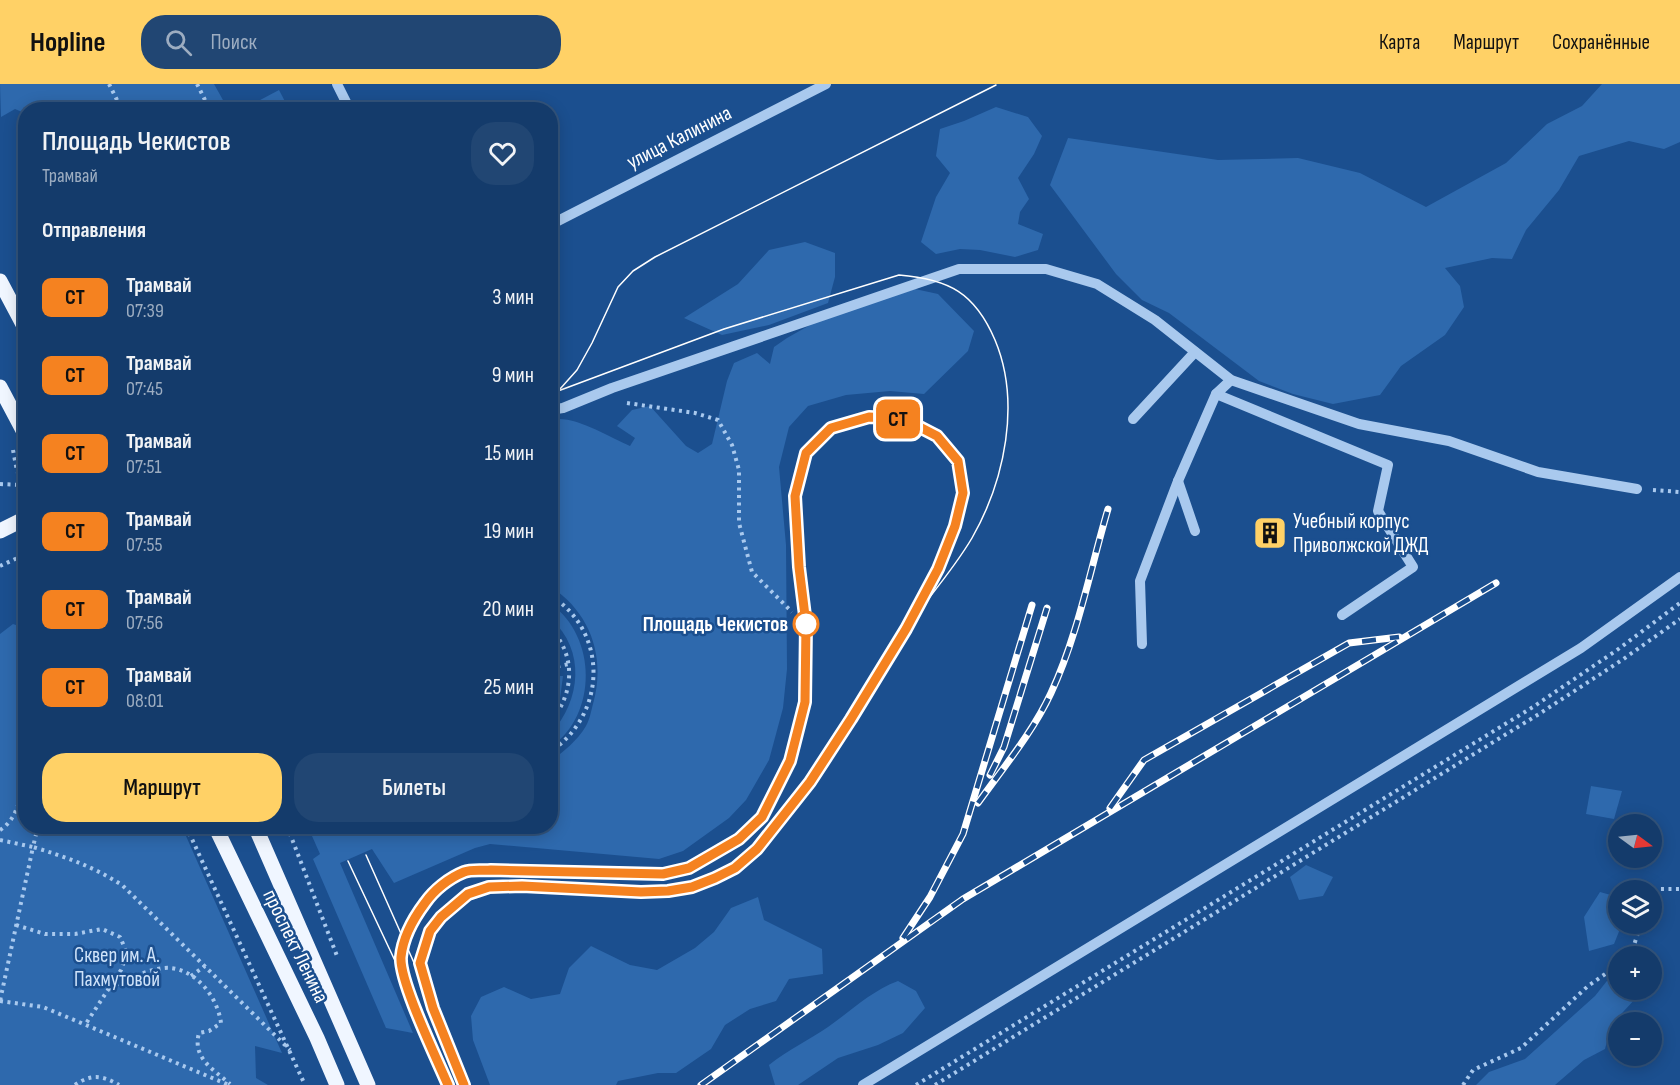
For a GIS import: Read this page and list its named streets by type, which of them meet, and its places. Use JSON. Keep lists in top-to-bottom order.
{
  "streets": {
    "main road": ["проспект Ленина"],
    "street": ["улица Калинина"]
  },
  "parks": ["Сквер им. А. Пахмутовой"],
  "places": {
    "building": ["Учебный корпус Приволжской ДЖД"],
    "other": ["Площадь Чекистов"]
  },
  "lines": ["tram line СТ"],
  "north": "right",
  "page": {
    "header": "Hopline",
    "search": "Поиск",
    "nav": ["Карта", "Маршрут", "Сохранённые"],
    "on_map": "СТ",
    "heading": [
      ["Площадь Чекистов", "Трамвай"],
      "Отправления"
    ],
    "list": [
      {
        "mark": "СТ",
        "name": "Трамвай",
        "note": "07:39",
        "value": "3 мин"
      },
      {
        "mark": "СТ",
        "name": "Трамвай",
        "note": "07:45",
        "value": "9 мин"
      },
      {
        "mark": "СТ",
        "name": "Трамвай",
        "note": "07:51",
        "value": "15 мин"
      },
      {
        "mark": "СТ",
        "name": "Трамвай",
        "note": "07:55",
        "value": "19 мин"
      },
      {
        "mark": "СТ",
        "name": "Трамвай",
        "note": "07:56",
        "value": "20 мин"
      },
      {
        "mark": "СТ",
        "name": "Трамвай",
        "note": "08:01",
        "value": "25 мин"
      }
    ],
    "buttons": ["Маршрут", "Билеты"],
    "map_buttons": ["+", "−"]
  }
}
